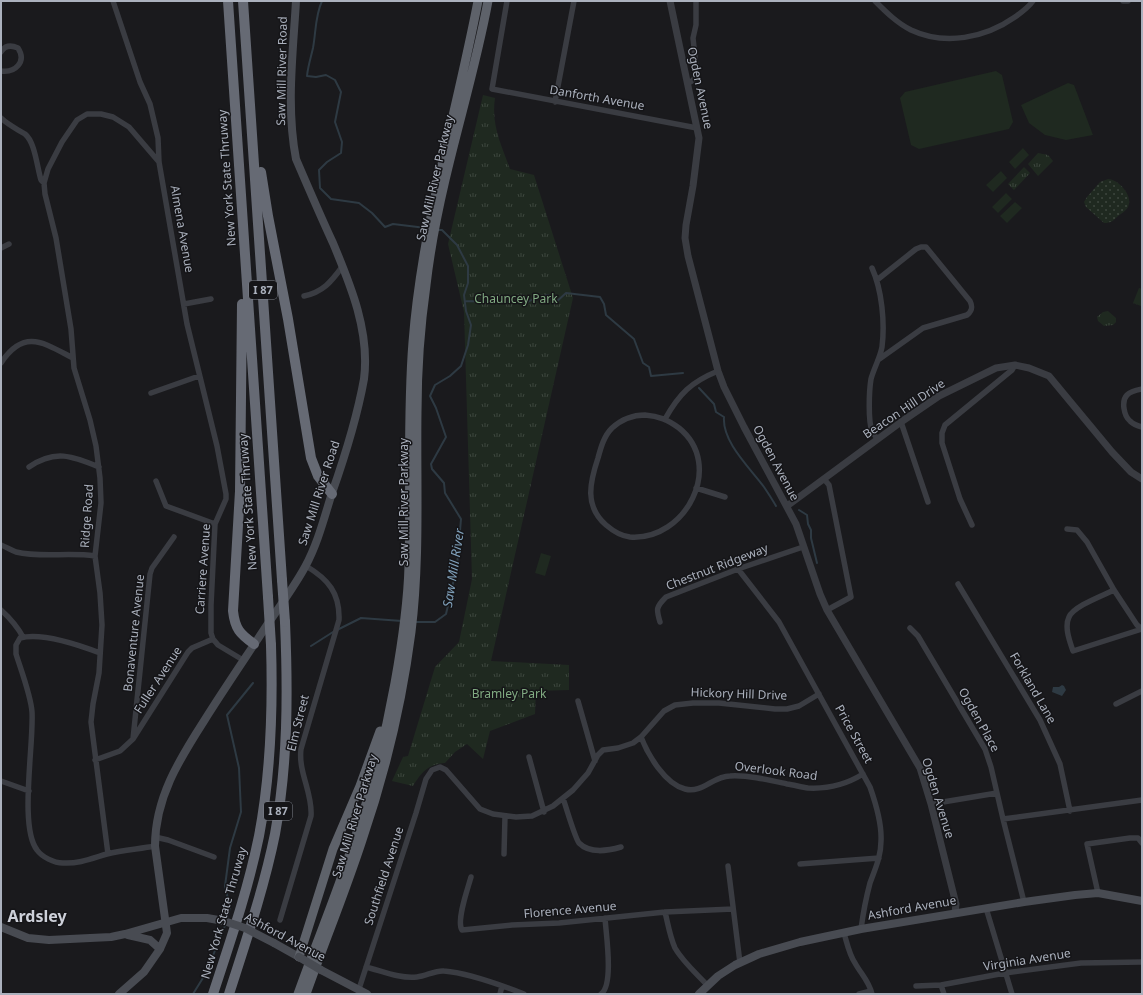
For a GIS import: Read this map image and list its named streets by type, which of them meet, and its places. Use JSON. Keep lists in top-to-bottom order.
{
  "streets": {
    "highway": ["New York State Thruway", "Saw Mill River Parkway", "I 87"],
    "main road": ["Saw Mill River Road", "Ashford Avenue"],
    "street": [
      "Ogden Avenue",
      "Danforth Avenue",
      "Almena Avenue",
      "Beacon Hill Drive",
      "Ridge Road",
      "Chestnut Ridgeway",
      "Carriere Avenue",
      "Bonaventure Avenue",
      "Fuller Avenue",
      "Forkland Lane",
      "Hickory Hill Drive",
      "Ogden Place",
      "Elm Street",
      "Price Street",
      "Overlook Road",
      "Southfield Avenue",
      "Florence Avenue",
      "Virginia Avenue"
    ]
  },
  "crossings": [
    ["Saw Mill River Road", "Elm Street"],
    ["Saw Mill River Road", "Ashford Avenue"],
    ["Ogden Avenue", "Danforth Avenue"],
    ["Ogden Avenue", "Beacon Hill Drive"],
    ["Ogden Avenue", "Chestnut Ridgeway"],
    ["Ogden Avenue", "Ashford Avenue"],
    ["Saw Mill River Parkway", "Ashford Avenue"],
    ["Almena Avenue", "Carriere Avenue"],
    ["Ridge Road", "Fuller Avenue"],
    ["Chestnut Ridgeway", "Price Street"],
    ["Carriere Avenue", "Fuller Avenue"],
    ["Bonaventure Avenue", "Fuller Avenue"],
    ["Hickory Hill Drive", "Price Street"],
    ["Hickory Hill Drive", "Overlook Road"],
    ["Hickory Hill Drive", "Southfield Avenue"],
    ["Ogden Place", "Ashford Avenue"],
    ["Price Street", "Overlook Road"],
    ["Price Street", "Ashford Avenue"],
    ["Southfield Avenue", "Ashford Avenue"]
  ],
  "districts": ["Ardsley"],
  "water": ["Saw Mill River"],
  "parks": ["Chauncey Park", "Bramley Park"]
}
